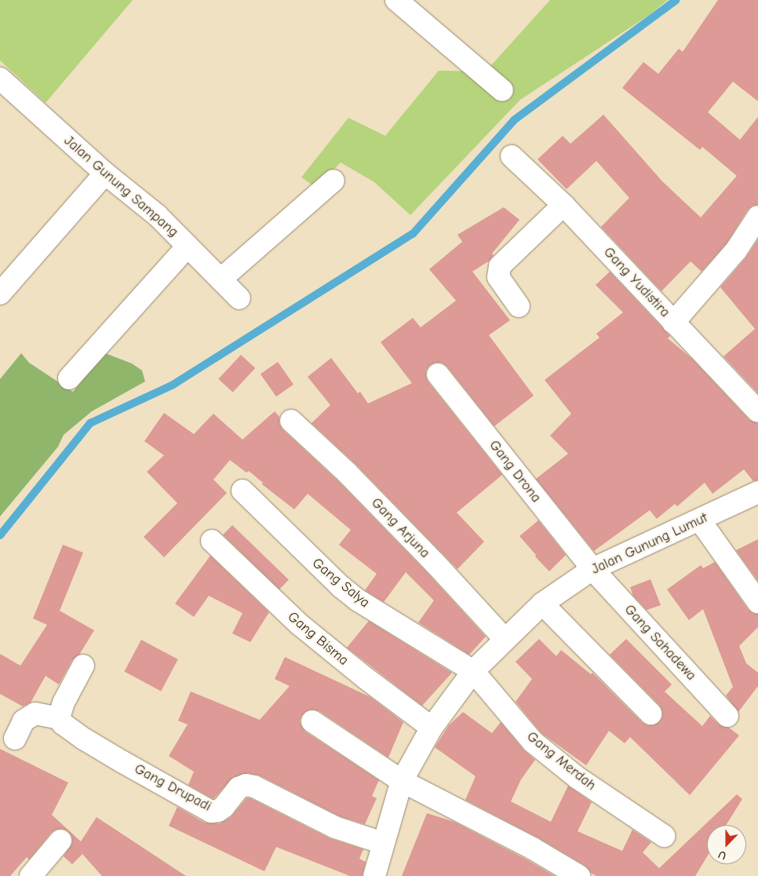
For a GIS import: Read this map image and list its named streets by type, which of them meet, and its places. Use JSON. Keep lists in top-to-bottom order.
{
  "streets": {
    "street": [
      "Jalan Gunung Sampang",
      "Gang Yudistira",
      "Gang Drona",
      "Gang Arjuna",
      "Jalan Gunung Lumut",
      "Gang Salya",
      "Gang Bisma",
      "Gang Sahadewa",
      "Gang Merdah",
      "Gang Drupadi"
    ]
  },
  "crossings": [
    ["Gang Drona", "Jalan Gunung Lumut"],
    ["Gang Drona", "Gang Sahadewa"],
    ["Gang Arjuna", "Jalan Gunung Lumut"],
    ["Jalan Gunung Lumut", "Gang Salya"],
    ["Jalan Gunung Lumut", "Gang Bisma"],
    ["Jalan Gunung Lumut", "Gang Sahadewa"],
    ["Jalan Gunung Lumut", "Gang Merdah"],
    ["Jalan Gunung Lumut", "Gang Drupadi"],
    ["Gang Salya", "Gang Merdah"]
  ],
  "north": "bottom"
}
